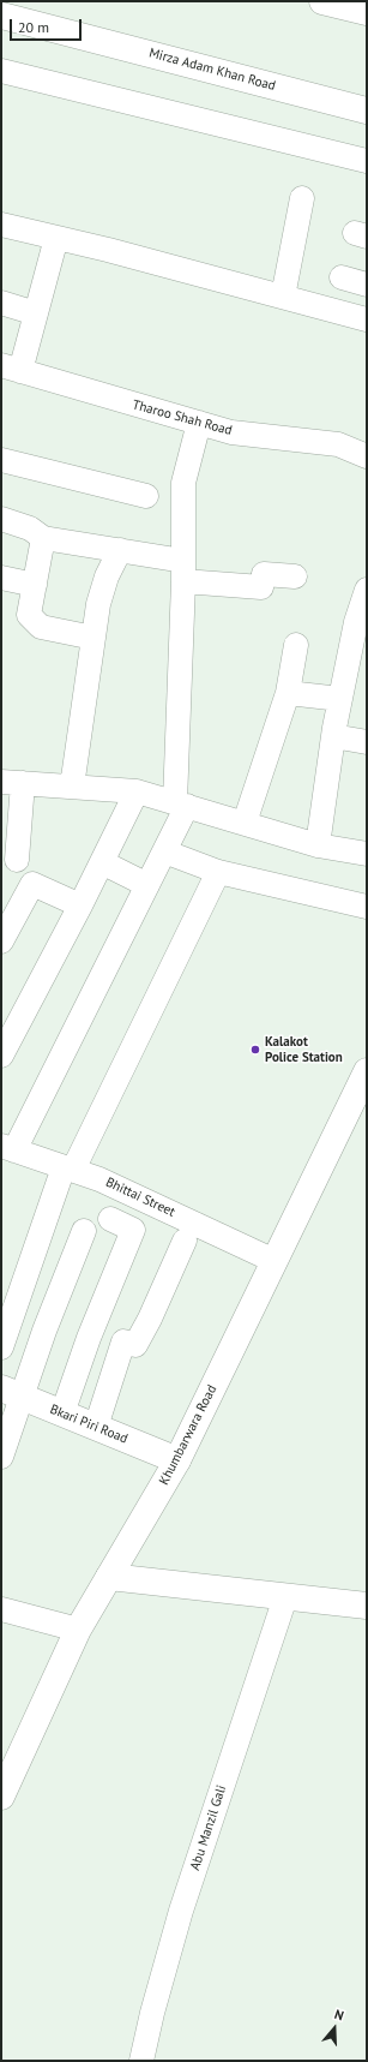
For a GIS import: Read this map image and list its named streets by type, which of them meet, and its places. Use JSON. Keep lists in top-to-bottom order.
{
  "streets": {
    "main road": ["Mirza Adam Khan Road", "Bkari Piri Road", "Khumbarwara Road"],
    "street": ["Tharoo Shah Road", "Bhittai Street", "Abu Manzil Gali"]
  },
  "crossings": [
    ["Bhittai Street", "Khumbarwara Road"],
    ["Bkari Piri Road", "Khumbarwara Road"]
  ],
  "places": ["Kalakot Police Station"],
  "scale_bar": "20 m",
  "north": "top"
}
